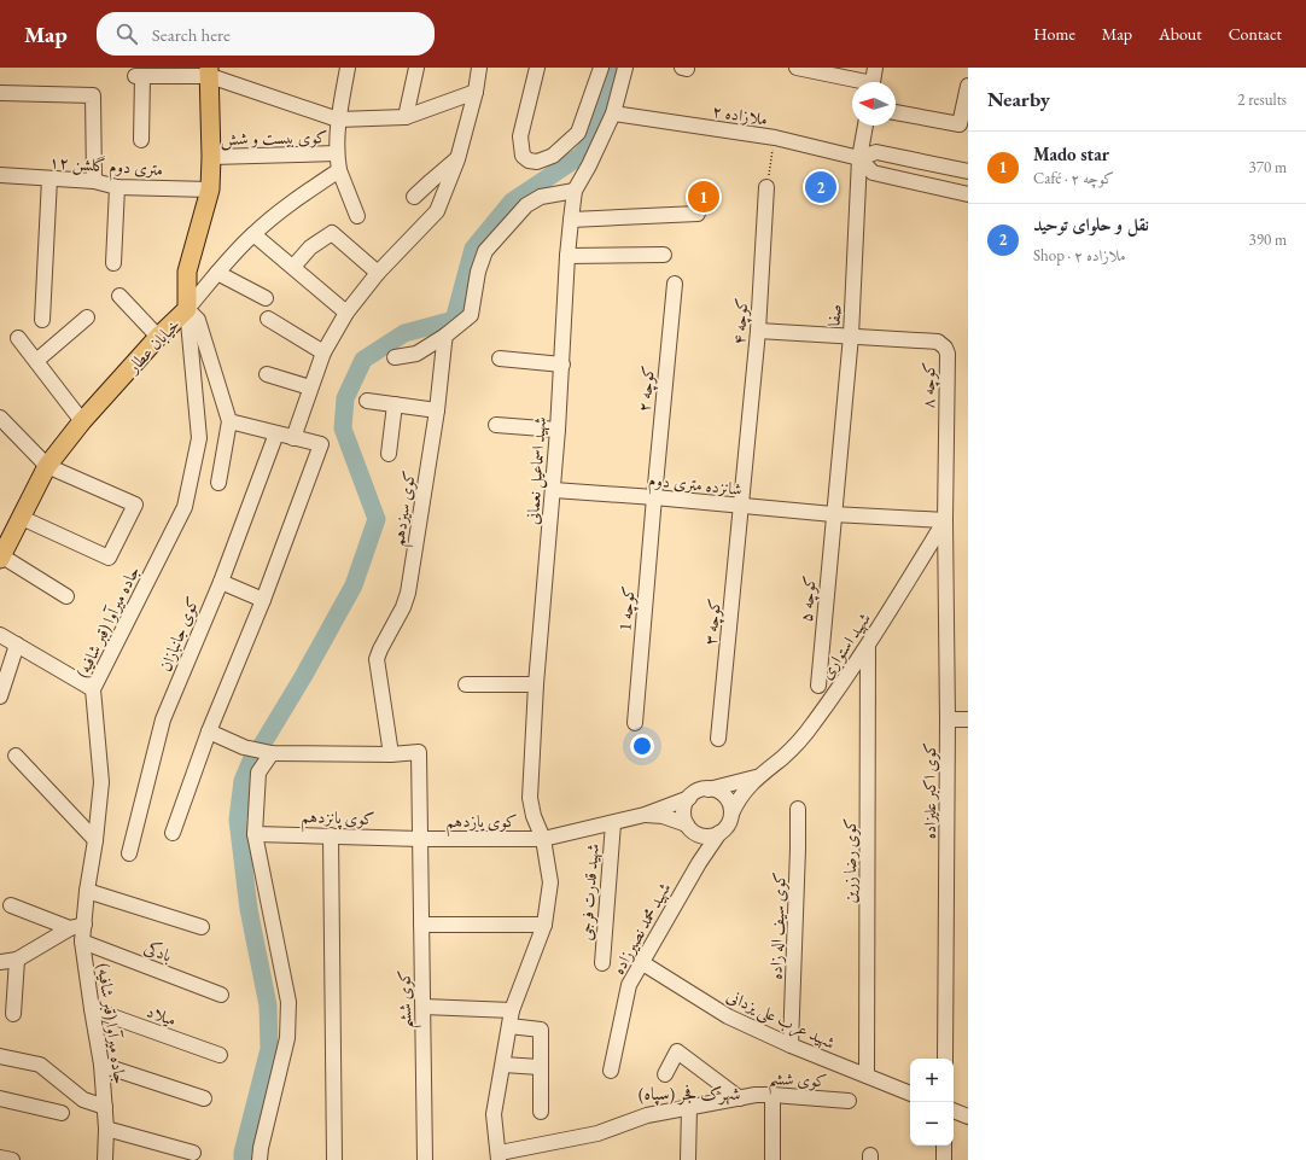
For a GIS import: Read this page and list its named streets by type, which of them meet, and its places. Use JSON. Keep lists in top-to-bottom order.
{
  "streets": {
    "main road": ["خیابان عطار"],
    "street": [
      "ملازاده ۲",
      "کوی بیست و شش",
      "۱۲ متری دوم گلشن",
      "صفا",
      "کوچه ۴",
      "کوچه ۸",
      "کوچه ۲",
      "شهید اسماعیل نعمانی",
      "شانزده متری دوم",
      "کوی سیزدهم",
      "کوچه ۵",
      "کوچه 1",
      "جاده میرآوا (قبر شافیه)",
      "کوچه ۳",
      "کوی جانبازان",
      "شهید استواری",
      "کوی اکبر علیزاده",
      "کوی پانزدهم",
      "کوی یازدهم",
      "کوی رضا زرین",
      "شهید قدرت فرجی",
      "کوی سیف اله زاده",
      "شهید محمد نصیرزاده",
      "بادکی",
      "کوی ششم",
      "میلاد",
      "شهید عرب علی یزدانی"
    ]
  },
  "crossings": [
    ["ملازاده ۲", "صفا"],
    ["ملازاده ۲", "شهید اسماعیل نعمانی"],
    ["کوی بیست و شش", "خیابان عطار"],
    ["۱۲ متری دوم گلشن", "خیابان عطار"],
    ["صفا", "کوچه ۸"],
    ["صفا", "شانزده متری دوم"],
    ["صفا", "کوچه ۵"],
    ["کوچه ۴", "شانزده متری دوم"],
    ["کوچه ۴", "کوچه ۳"],
    ["خیابان عطار", "جاده میرآوا (قبر شافیه)"],
    ["کوچه ۸", "شانزده متری دوم"],
    ["کوچه ۸", "شهید استواری"],
    ["کوچه ۸", "کوی اکبر علیزاده"],
    ["کوچه ۲", "شانزده متری دوم"],
    ["کوچه ۲", "کوچه 1"],
    ["شهید اسماعیل نعمانی", "شانزده متری دوم"],
    ["شهید اسماعیل نعمانی", "کوی یازدهم"],
    ["شهید اسماعیل نعمانی", "کوی ششم"],
    ["شانزده متری دوم", "کوچه ۵"],
    ["شانزده متری دوم", "کوچه 1"],
    ["شانزده متری دوم", "کوچه ۳"],
    ["شانزده متری دوم", "شهید استواری"],
    ["شانزده متری دوم", "کوی اکبر علیزاده"],
    ["جاده میرآوا (قبر شافیه)", "بادکی"],
    ["جاده میرآوا (قبر شافیه)", "میلاد"],
    ["شهید استواری", "کوی اکبر علیزاده"],
    ["شهید استواری", "کوی یازدهم"],
    ["شهید استواری", "کوی رضا زرین"],
    ["شهید استواری", "شهید محمد نصیرزاده"],
    ["کوی پانزدهم", "کوی یازدهم"],
    ["کوی پانزدهم", "کوی ششم"],
    ["کوی یازدهم", "شهید قدرت فرجی"],
    ["کوی یازدهم", "شهید محمد نصیرزاده"],
    ["کوی یازدهم", "کوی ششم"],
    ["کوی رضا زرین", "شهید عرب علی یزدانی"],
    ["کوی سیف اله زاده", "شهید عرب علی یزدانی"],
    ["شهید محمد نصیرزاده", "شهید عرب علی یزدانی"]
  ],
  "districts": ["شهرک فجر (سپاه)"],
  "north": "left",
  "page": {
    "header": "Map",
    "search": "Search here",
    "nav": [
      "Home",
      "Map",
      "About",
      "Contact"
    ],
    "heading": ["Nearby", "2 results"],
    "list": [
      {
        "mark": "1",
        "name": "Mado star",
        "note": "Café · کوچه ۲",
        "value": "370 m"
      },
      {
        "mark": "2",
        "name": "نقل و حلوای توحید",
        "note": "Shop · ملازاده ۲",
        "value": "390 m"
      }
    ],
    "pins": ["2", "1"],
    "map_buttons": ["+", "−"]
  }
}
